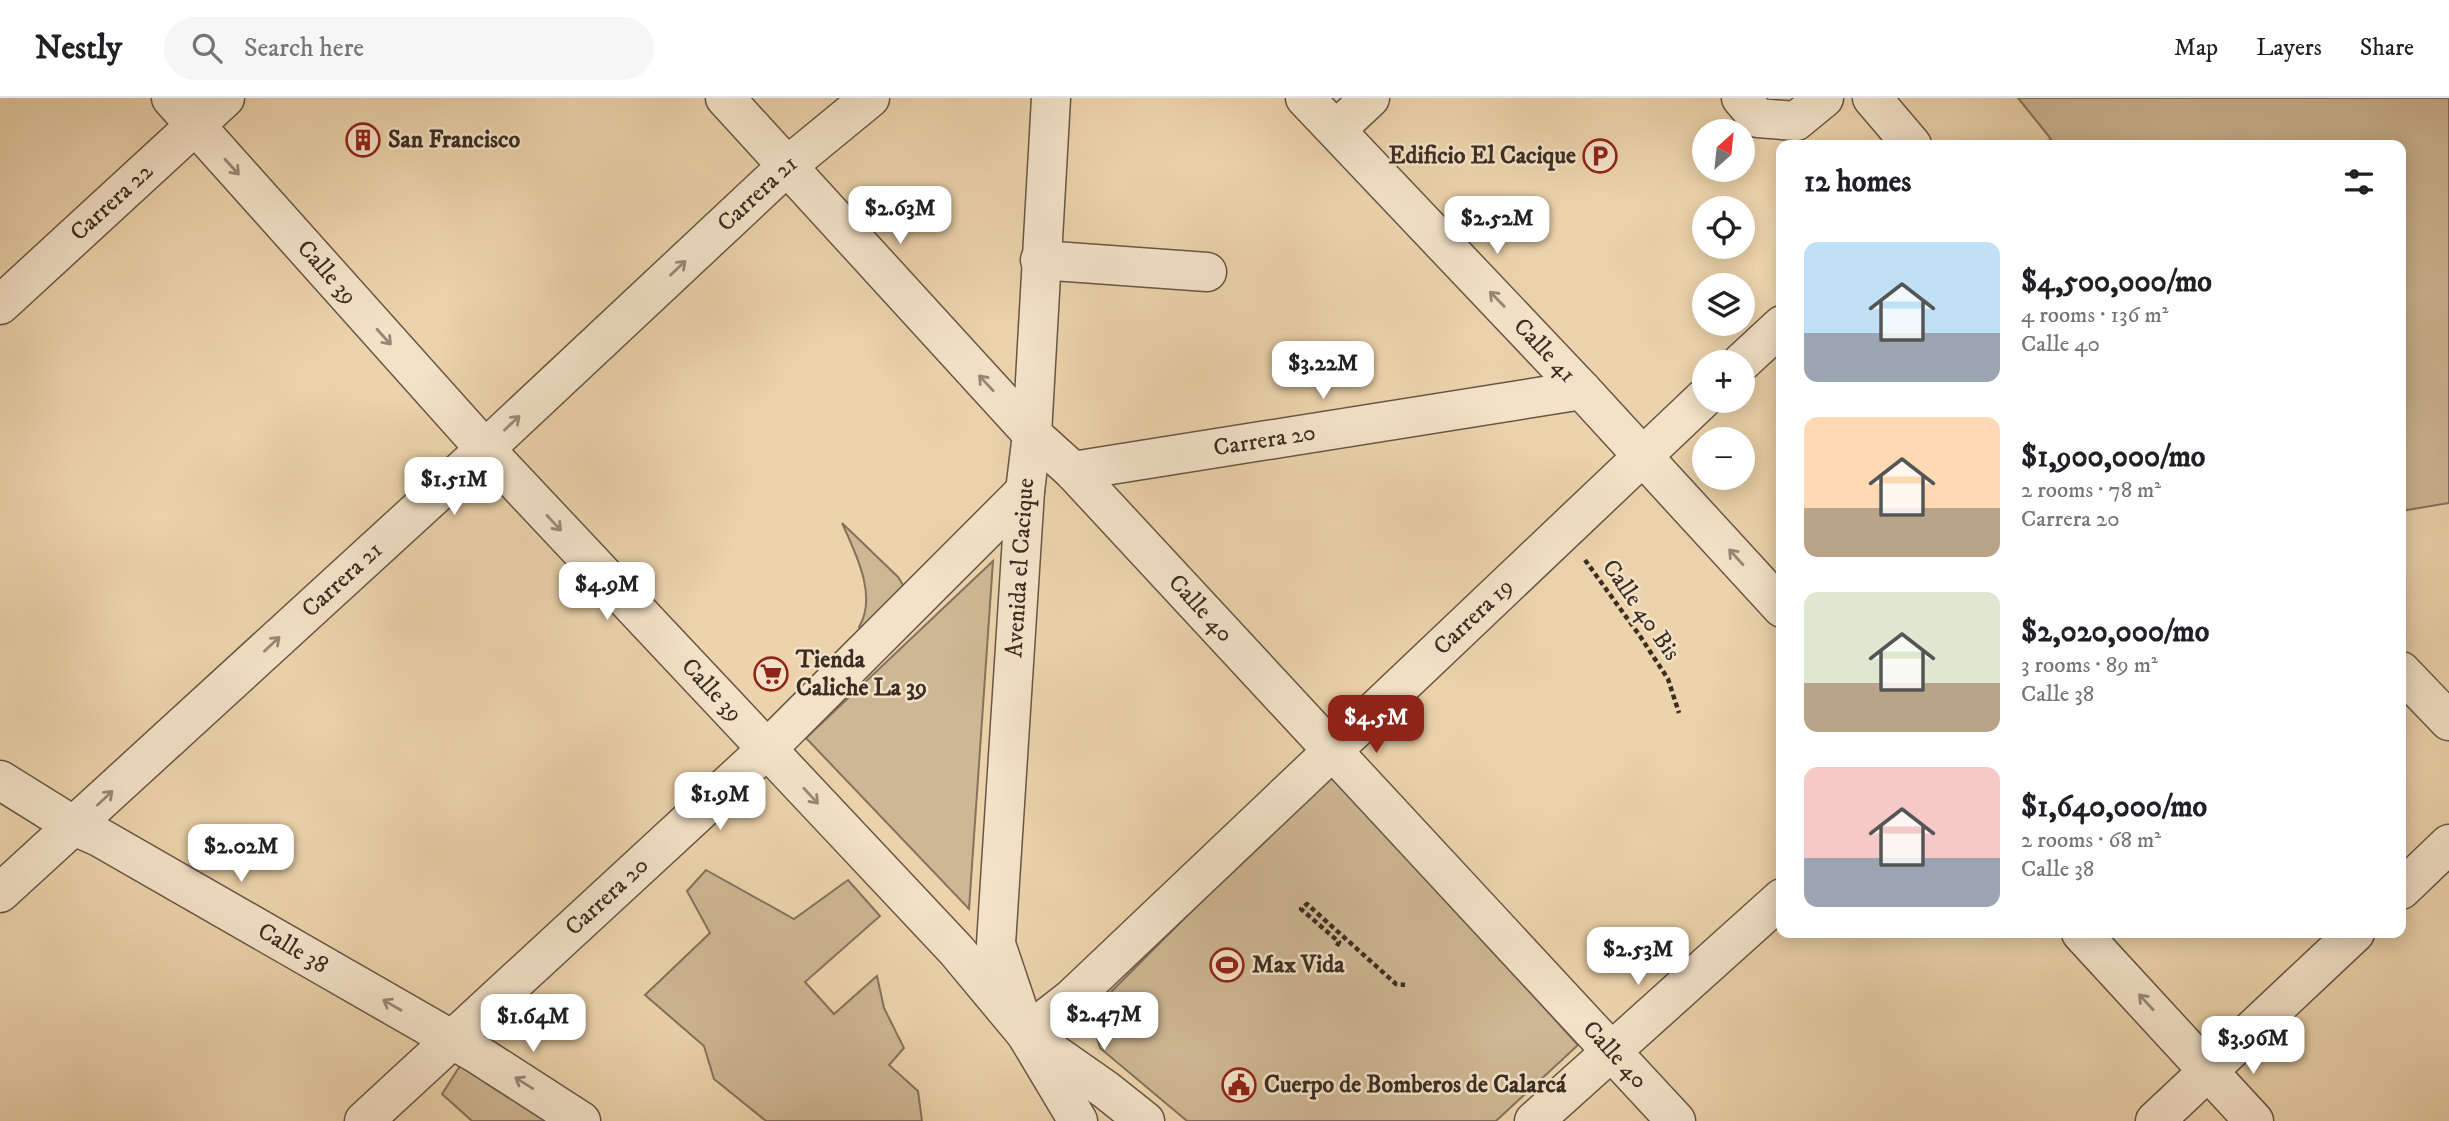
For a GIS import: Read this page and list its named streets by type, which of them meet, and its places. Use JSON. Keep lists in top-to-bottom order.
{
  "streets": {
    "street": [
      "Carrera 21",
      "Carrera 22",
      "Calle 39",
      "Calle 41",
      "Carrera 20",
      "Avenida el Cacique",
      "Calle 40",
      "Carrera 19",
      "Calle 38"
    ],
    "path": ["Calle 40 Bis"]
  },
  "crossings": [
    ["Carrera 21", "Calle 39"],
    ["Carrera 21", "Calle 40"],
    ["Carrera 21", "Calle 38"],
    ["Carrera 22", "Calle 39"],
    ["Calle 39", "Carrera 20"],
    ["Calle 39", "Avenida el Cacique"],
    ["Calle 39", "Carrera 19"],
    ["Calle 41", "Carrera 20"],
    ["Calle 41", "Carrera 19"],
    ["Carrera 20", "Avenida el Cacique"],
    ["Carrera 20", "Calle 40"],
    ["Carrera 20", "Calle 38"],
    ["Avenida el Cacique", "Calle 40"],
    ["Avenida el Cacique", "Carrera 19"],
    ["Calle 40", "Carrera 19"],
    ["Calle 40 Bis", "Carrera 19"]
  ],
  "one_way": [
    "Carrera 21",
    "Calle 39",
    "Calle 41",
    "Calle 38"
  ],
  "places": {
    "building": ["San Francisco"],
    "parking": ["Edificio El Cacique"],
    "supermarket": ["Tienda Caliche La 39"],
    "sports": ["Max Vida"],
    "public building": ["Cuerpo de Bomberos de Calarcá"]
  },
  "north": "top right",
  "page": {
    "header": "Nestly",
    "search": "Search here",
    "nav": ["Map", "Layers", "Share"],
    "map_buttons": ["+", "−"],
    "heading": "12 homes",
    "price": [
      "$2.63M",
      "$2.52M",
      "$3.22M",
      "$1.51M",
      "$4.9M",
      "$4.5M",
      "$1.9M",
      "$2.02M",
      "$2.53M",
      "$2.47M",
      "$1.64M",
      "$3.96M"
    ],
    "list": [
      {
        "name": "$4,500,000/mo",
        "note": "4 rooms · 136 m² · Calle 40"
      },
      {
        "name": "$1,900,000/mo",
        "note": "2 rooms · 78 m² · Carrera 20"
      },
      {
        "name": "$2,020,000/mo",
        "note": "3 rooms · 89 m² · Calle 38"
      },
      {
        "name": "$1,640,000/mo",
        "note": "2 rooms · 68 m² · Calle 38"
      }
    ]
  }
}
